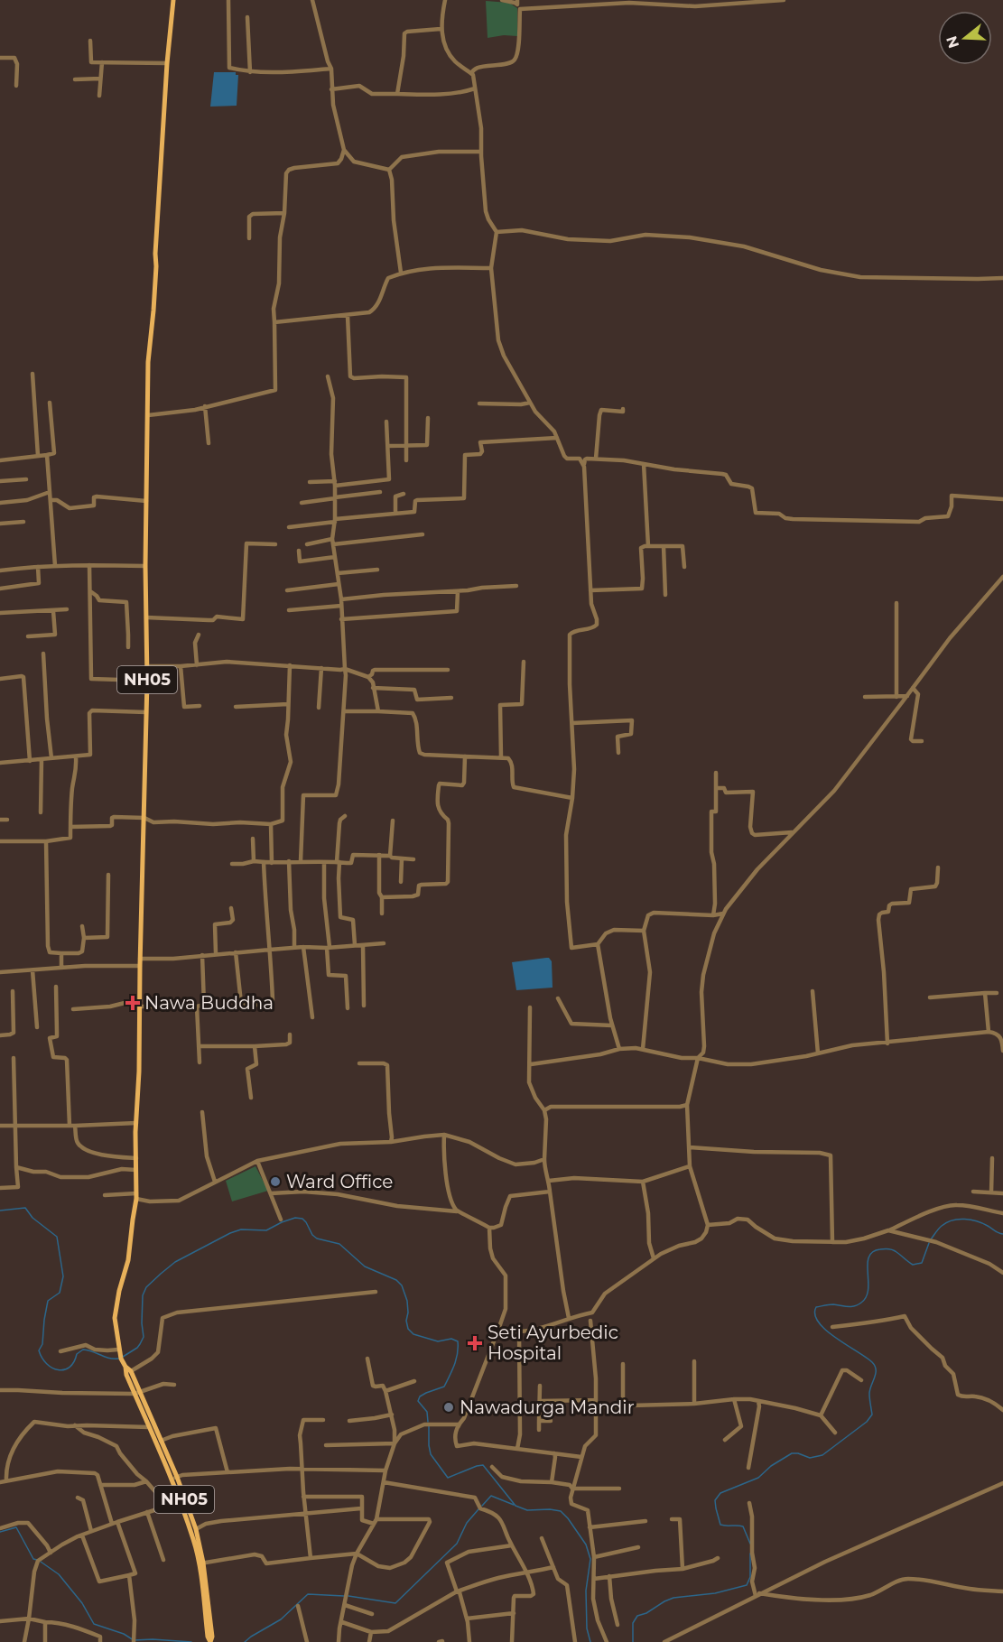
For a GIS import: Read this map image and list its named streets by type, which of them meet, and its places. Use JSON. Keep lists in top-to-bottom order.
{
  "streets": {
    "main road": ["NH05"]
  },
  "places": {
    "health": ["Nawa Buddha", "Seti Ayurbedic Hospital"],
    "other": ["Ward Office", "Nawadurga Mandir"]
  },
  "north": "left"
}
